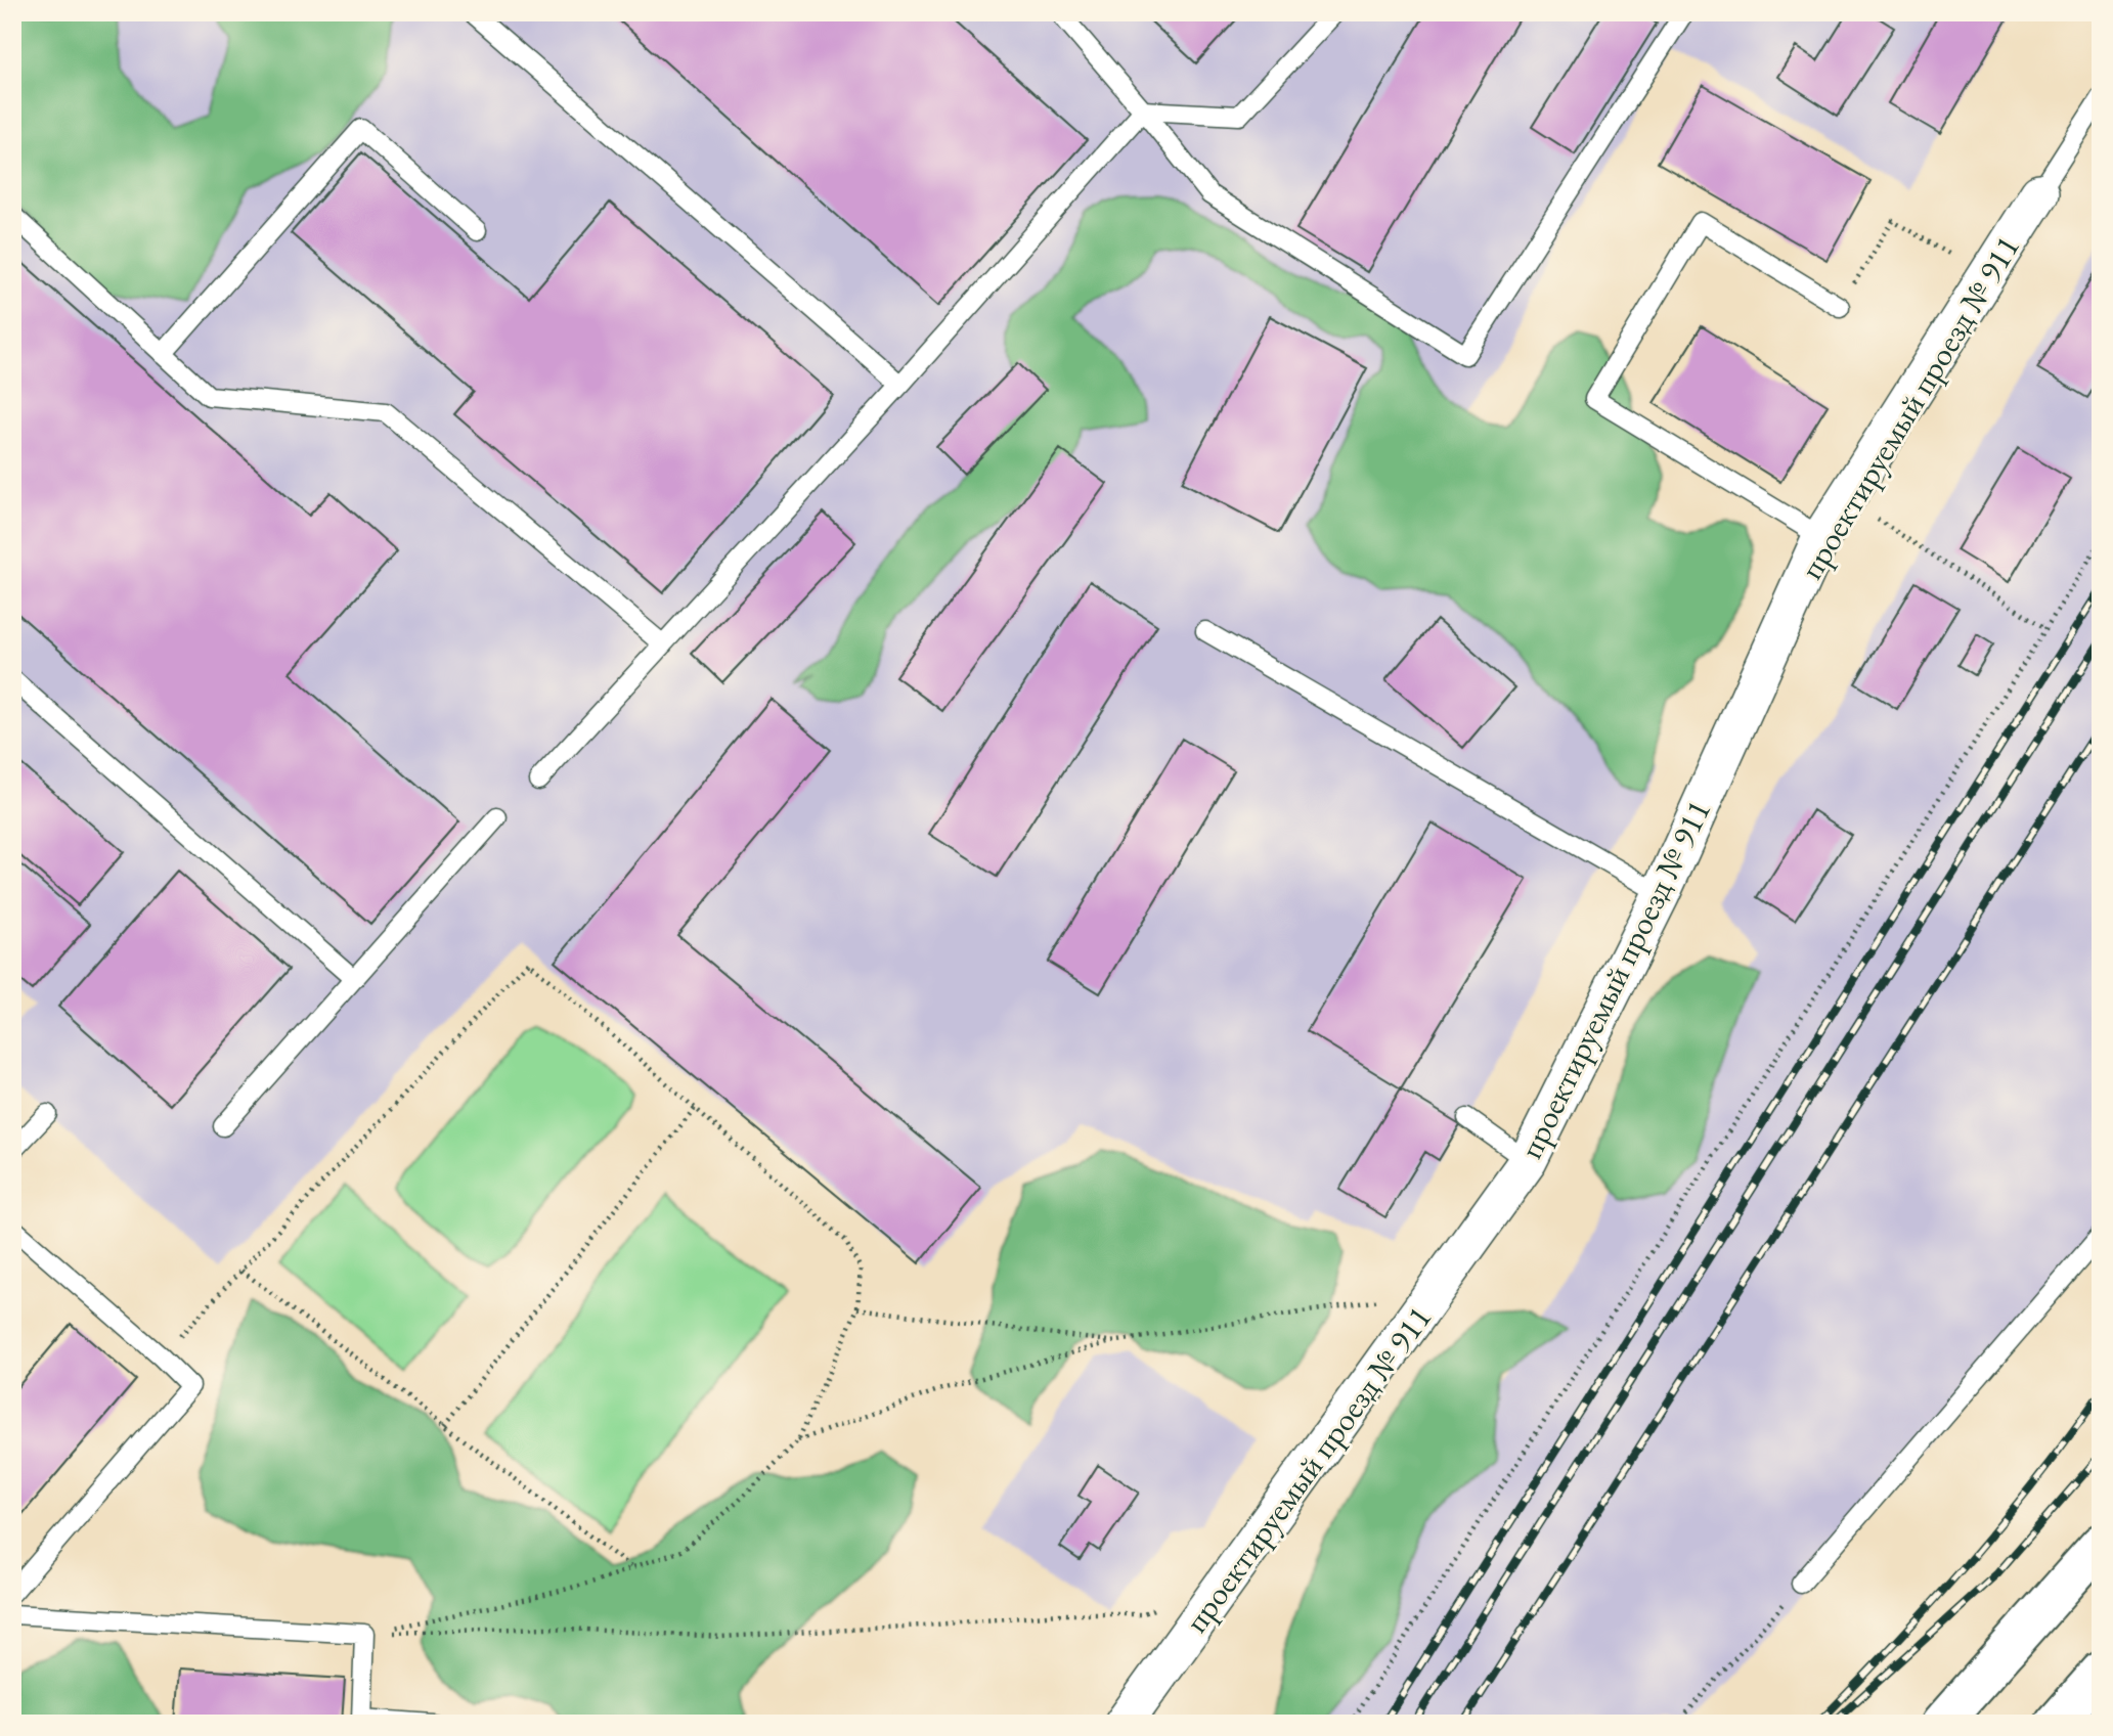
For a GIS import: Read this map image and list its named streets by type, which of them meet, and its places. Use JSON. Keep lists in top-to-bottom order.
{
  "streets": {
    "street": ["проектируемый проезд № 911"]
  }
}
